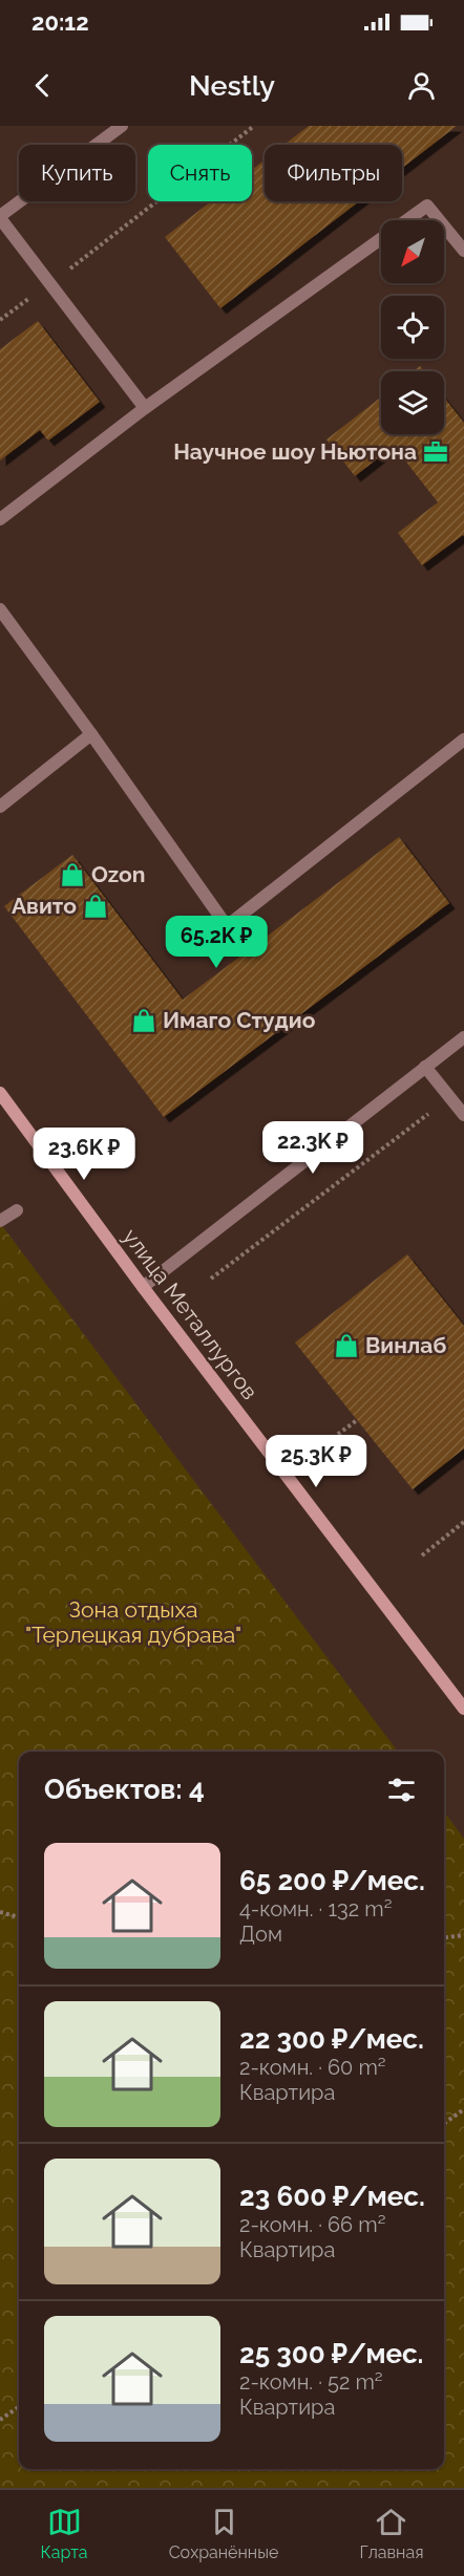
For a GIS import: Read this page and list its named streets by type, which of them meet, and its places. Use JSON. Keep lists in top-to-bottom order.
{
  "streets": {
    "street": ["улица Металлургов"]
  },
  "parks": ["Зона отдыха \"Терлецкая дубрава\""],
  "places": {
    "office": ["Научное шоу Ньютона"],
    "shop": [
      "Ozon",
      "Авито",
      "Имаго Студио",
      "Винлаб"
    ]
  },
  "north": "bottom left",
  "page": {
    "status": "20:12",
    "header": "Nestly",
    "chip": ["Купить", "Снять", "Фильтры"],
    "price": [
      "65.2K ₽",
      "22.3K ₽",
      "23.6K ₽",
      "25.3K ₽"
    ],
    "heading": "Объектов: 4",
    "list": [
      {
        "name": "65 200 ₽/мес.",
        "note": "4-комн. · 132 m² · Дом"
      },
      {
        "name": "22 300 ₽/мес.",
        "note": "2-комн. · 60 m² · Квартира"
      },
      {
        "name": "23 600 ₽/мес.",
        "note": "2-комн. · 66 m² · Квартира"
      },
      {
        "name": "25 300 ₽/мес.",
        "note": "2-комн. · 52 m² · Квартира"
      }
    ],
    "tabs": ["Карта", "Сохранённые", "Главная"]
  }
}
